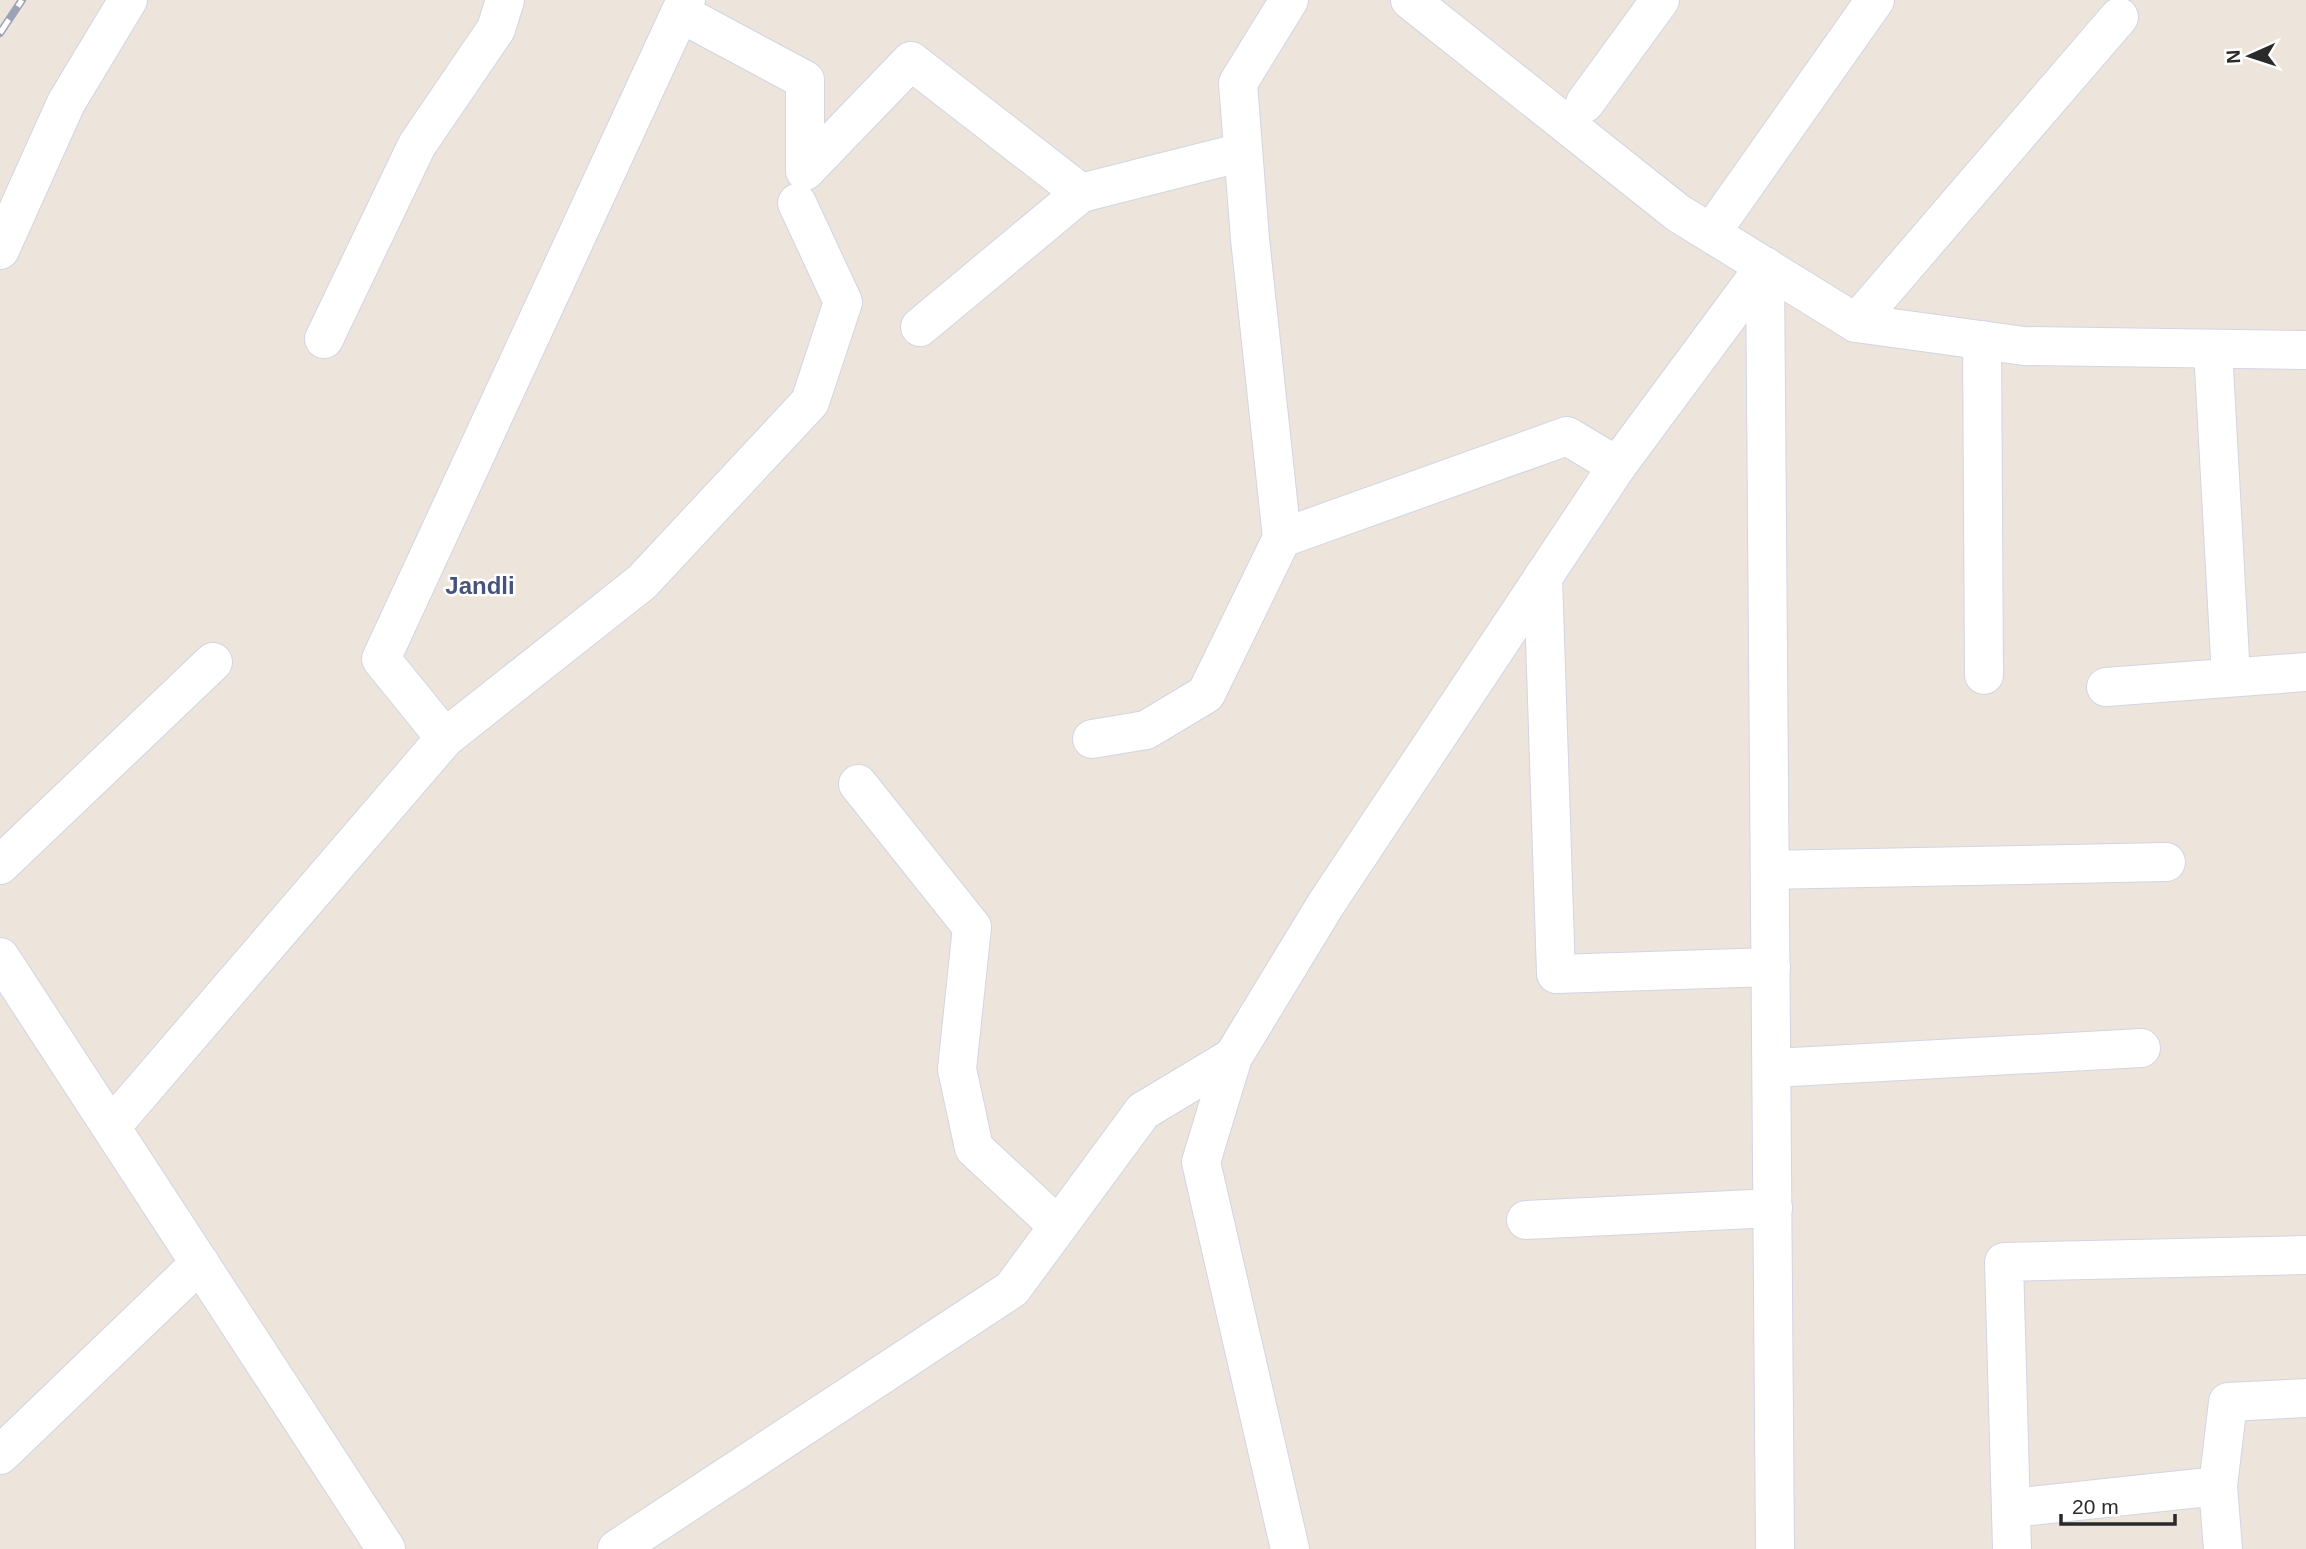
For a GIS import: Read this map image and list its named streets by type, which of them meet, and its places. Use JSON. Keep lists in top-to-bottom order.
{
  "districts": ["Jandli"],
  "scale_bar": "20 m",
  "north": "left"
}
